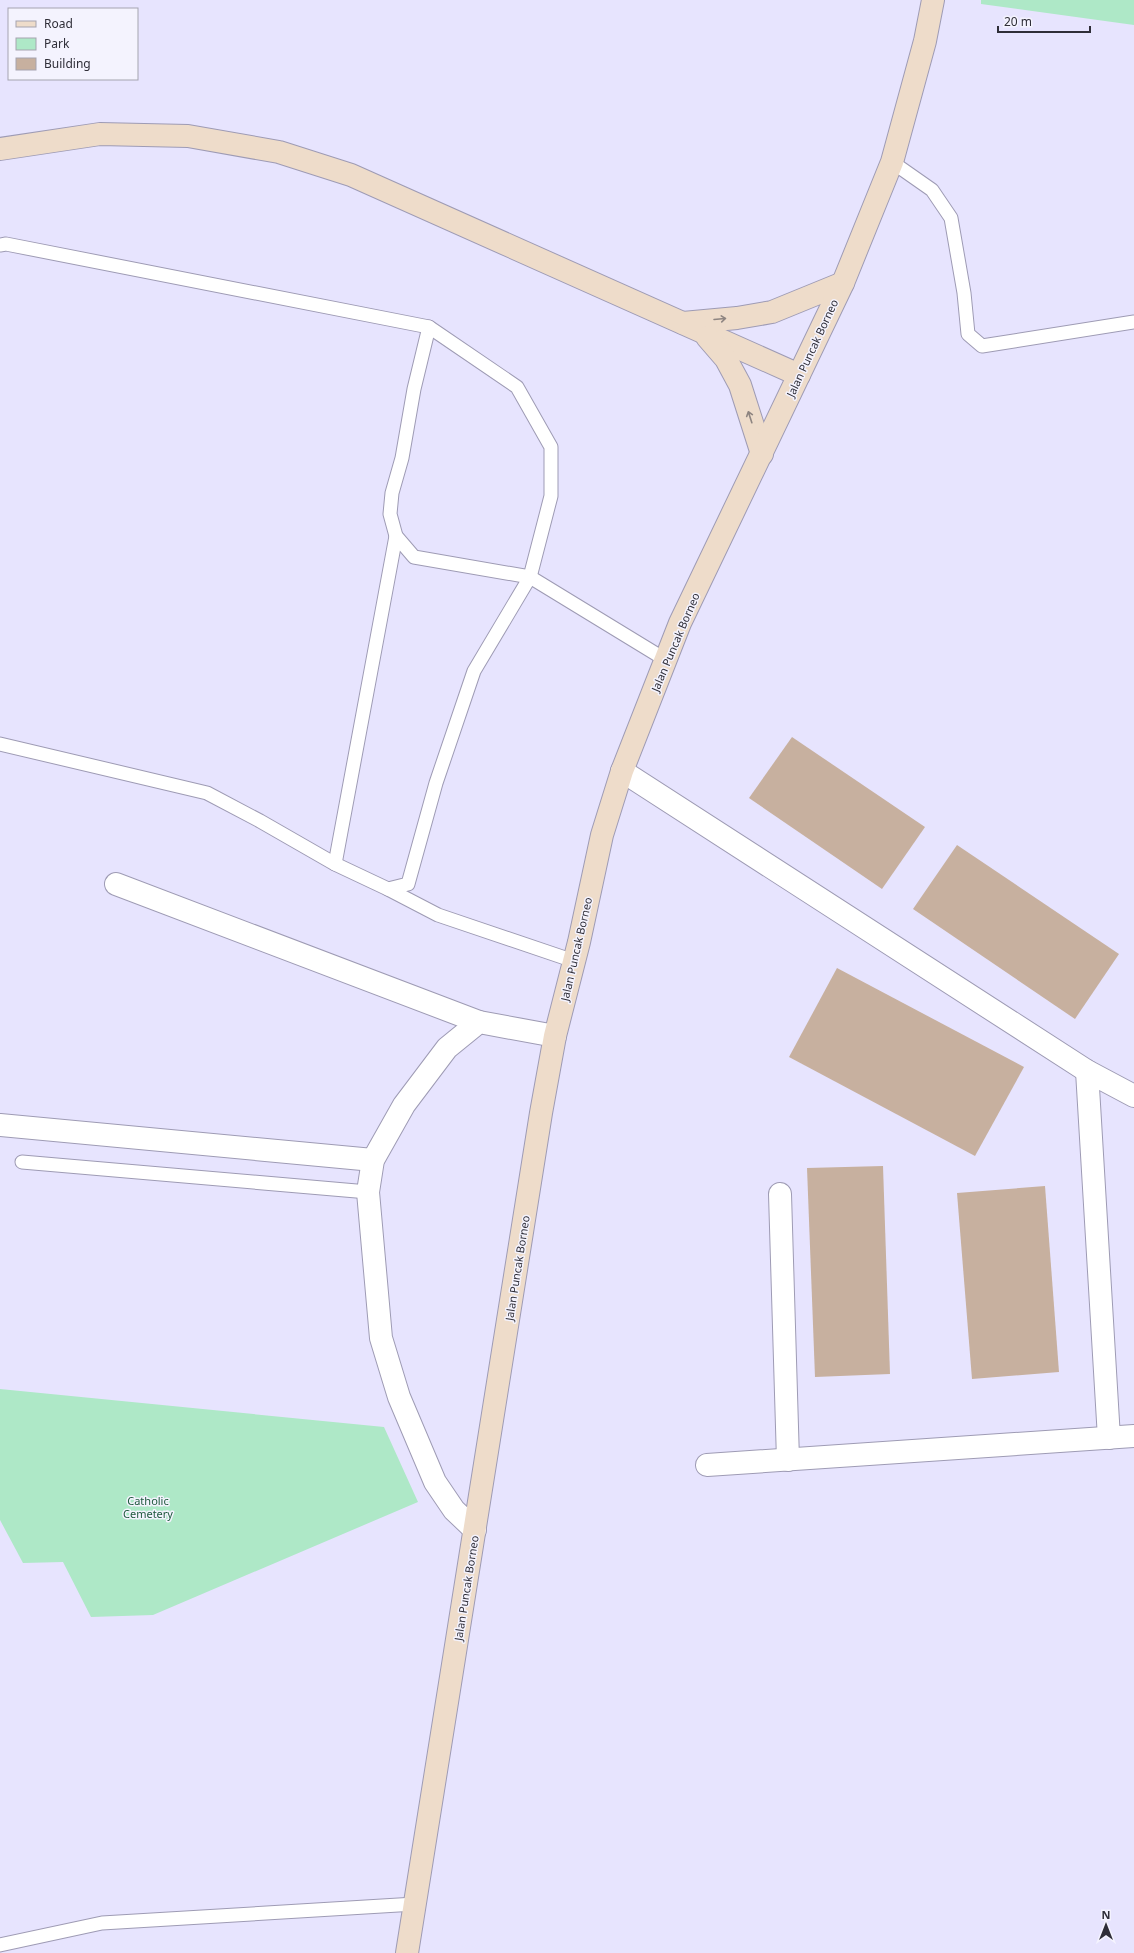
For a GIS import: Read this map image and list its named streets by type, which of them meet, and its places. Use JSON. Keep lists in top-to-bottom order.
{
  "streets": {
    "main road": ["Jalan Puncak Borneo"]
  },
  "parks": ["Catholic Cemetery"],
  "legend": ["Road", "Park", "Building"],
  "scale_bar": "20 m",
  "north": "top"
}
